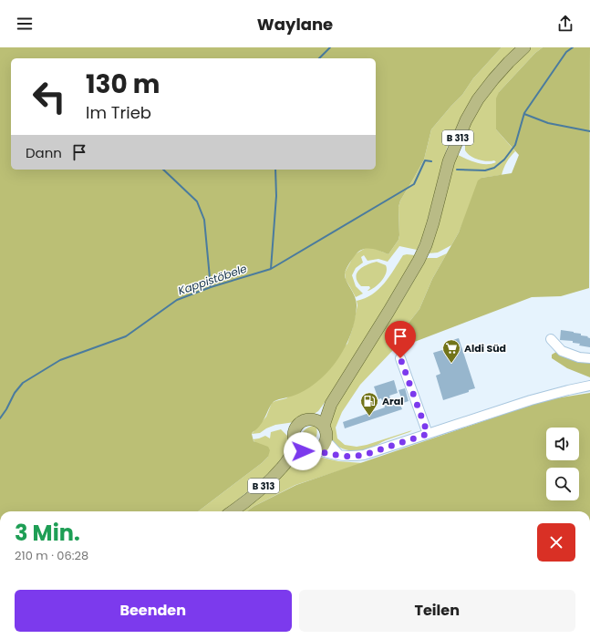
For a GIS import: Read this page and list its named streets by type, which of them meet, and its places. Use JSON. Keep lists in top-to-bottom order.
{
  "streets": {
    "main road": ["B 313"]
  },
  "water": ["Kappistöbele"],
  "places": {
    "supermarket": ["Aldi Süd"],
    "fuel station": ["Aral"]
  },
  "page": {
    "header": "Waylane",
    "turn": ["130 m", "Im Trieb"],
    "then": "Dann",
    "heading": ["3 Min.", "210 m · 06:28"],
    "buttons": ["Beenden", "Teilen"]
  }
}
